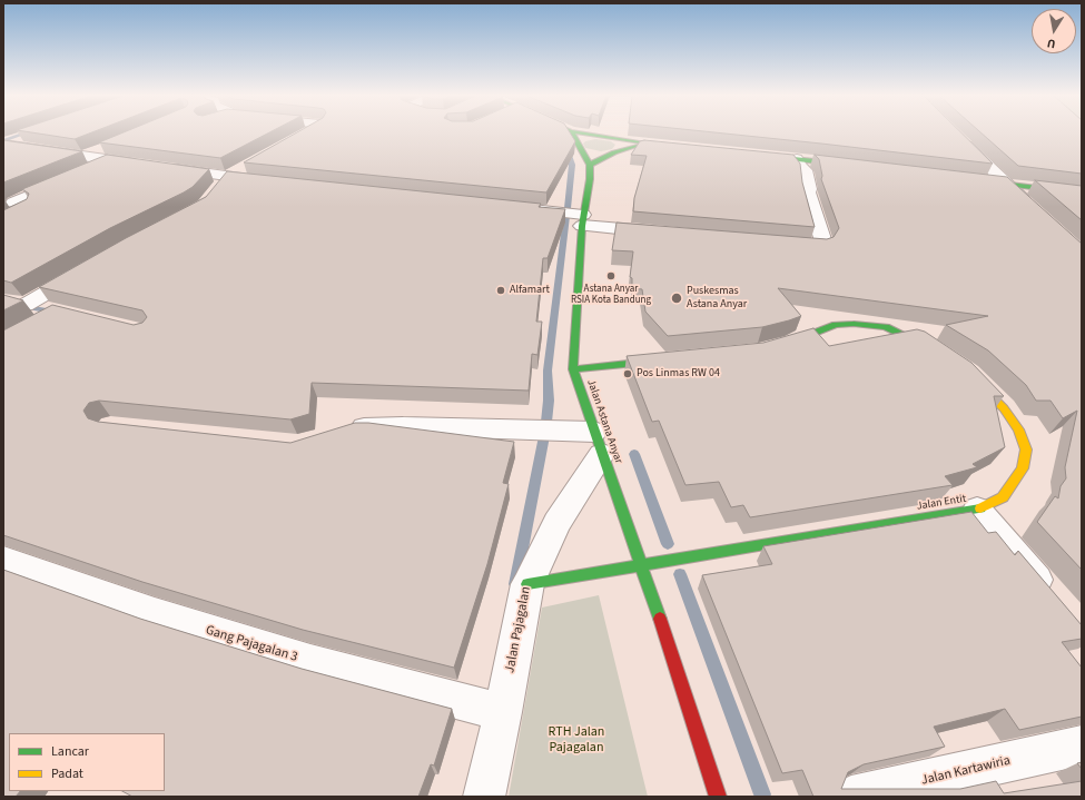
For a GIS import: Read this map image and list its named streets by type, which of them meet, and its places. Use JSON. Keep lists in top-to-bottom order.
{
  "streets": {
    "main road": ["Jalan Astana Anyar", "Jalan Entit"],
    "street": ["Jalan Pajagalan", "Gang Pajagalan 3", "Jalan Kartawiria"]
  },
  "crossings": [
    ["Jalan Astana Anyar", "Jalan Entit"],
    ["Jalan Astana Anyar", "Jalan Pajagalan"],
    ["Jalan Entit", "Jalan Pajagalan"],
    ["Jalan Pajagalan", "Gang Pajagalan 3"]
  ],
  "parks": ["RTH Jalan Pajagalan"],
  "places": [
    "Astana Anyar RSIA Kota Bandung",
    "Alfamart",
    "Puskesmas Astana Anyar",
    "Pos Linmas RW 04"
  ],
  "legend": ["Lancar", "Padat"],
  "north": "bottom"
}
